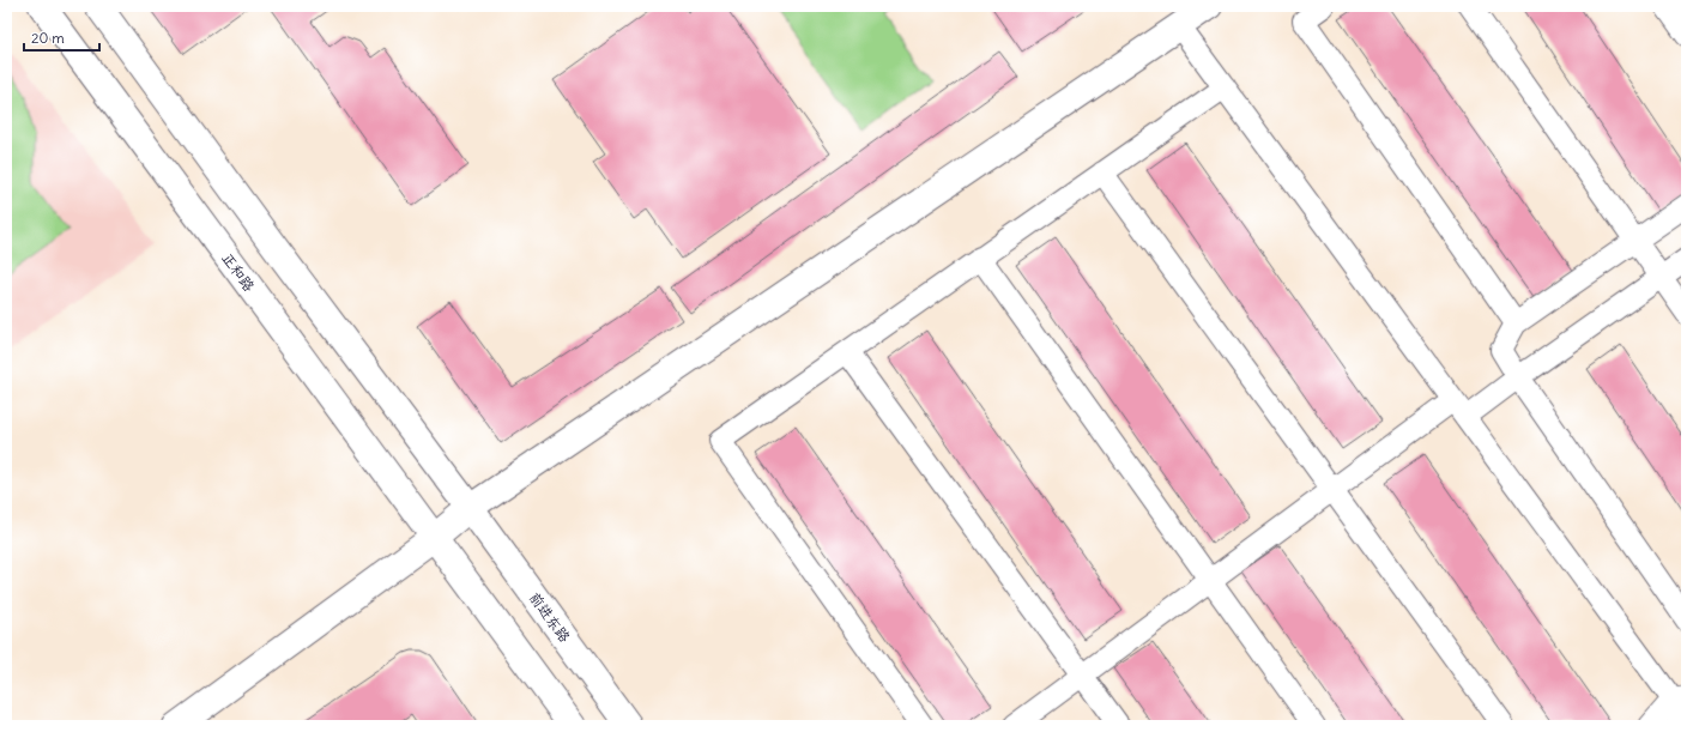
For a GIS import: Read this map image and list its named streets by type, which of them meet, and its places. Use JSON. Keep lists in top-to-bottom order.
{
  "streets": {
    "main road": ["正和路", "前进东路"]
  },
  "scale_bar": "20 m"
}
